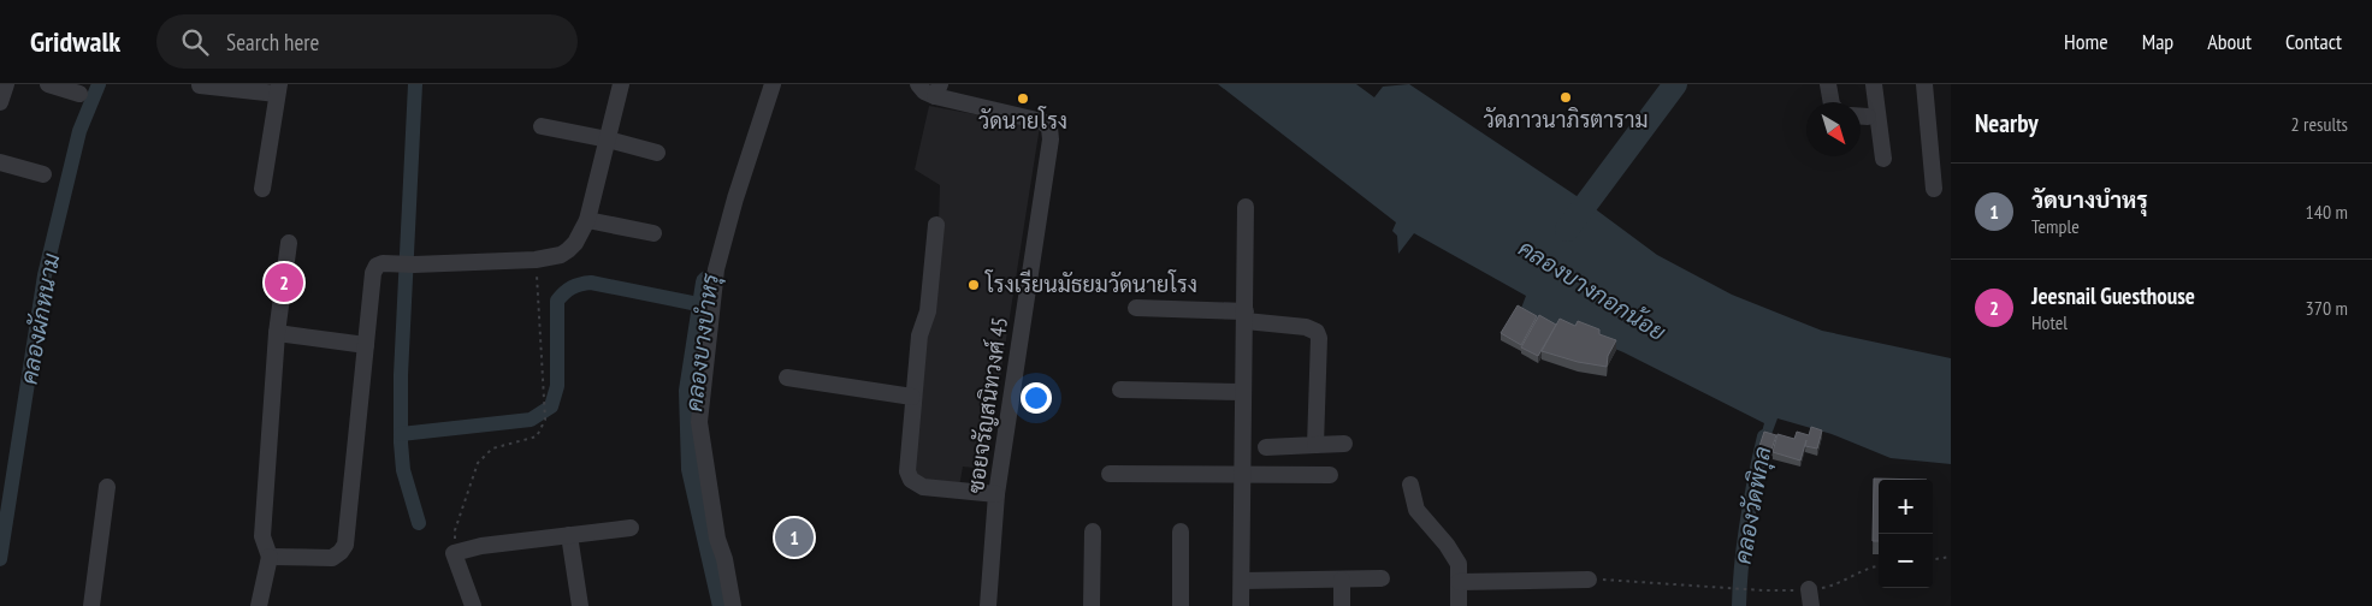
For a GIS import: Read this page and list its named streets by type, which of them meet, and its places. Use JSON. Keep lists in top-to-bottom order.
{
  "streets": {
    "street": ["ซอยจรัญสนิทวงศ์ 45"]
  },
  "water": [
    "คลองบางกอกน้อย",
    "คลองผักหนาม",
    "คลองบางบำหรุ",
    "คลองวัดพิกุล"
  ],
  "places": ["วัดภาวนาภิรตาราม", "วัดนายโรง", "โรงเรียนมัธยมวัดนายโรง"],
  "north": "bottom right",
  "page": {
    "header": "Gridwalk",
    "search": "Search here",
    "nav": [
      "Home",
      "Map",
      "About",
      "Contact"
    ],
    "heading": ["Nearby", "2 results"],
    "list": [
      {
        "mark": "1",
        "name": "วัดบางบำหรุ",
        "note": "Temple",
        "value": "140 m"
      },
      {
        "mark": "2",
        "name": "Jeesnail Guesthouse",
        "note": "Hotel",
        "value": "370 m"
      }
    ],
    "pins": ["2", "1"],
    "map_buttons": ["+", "−"]
  }
}
